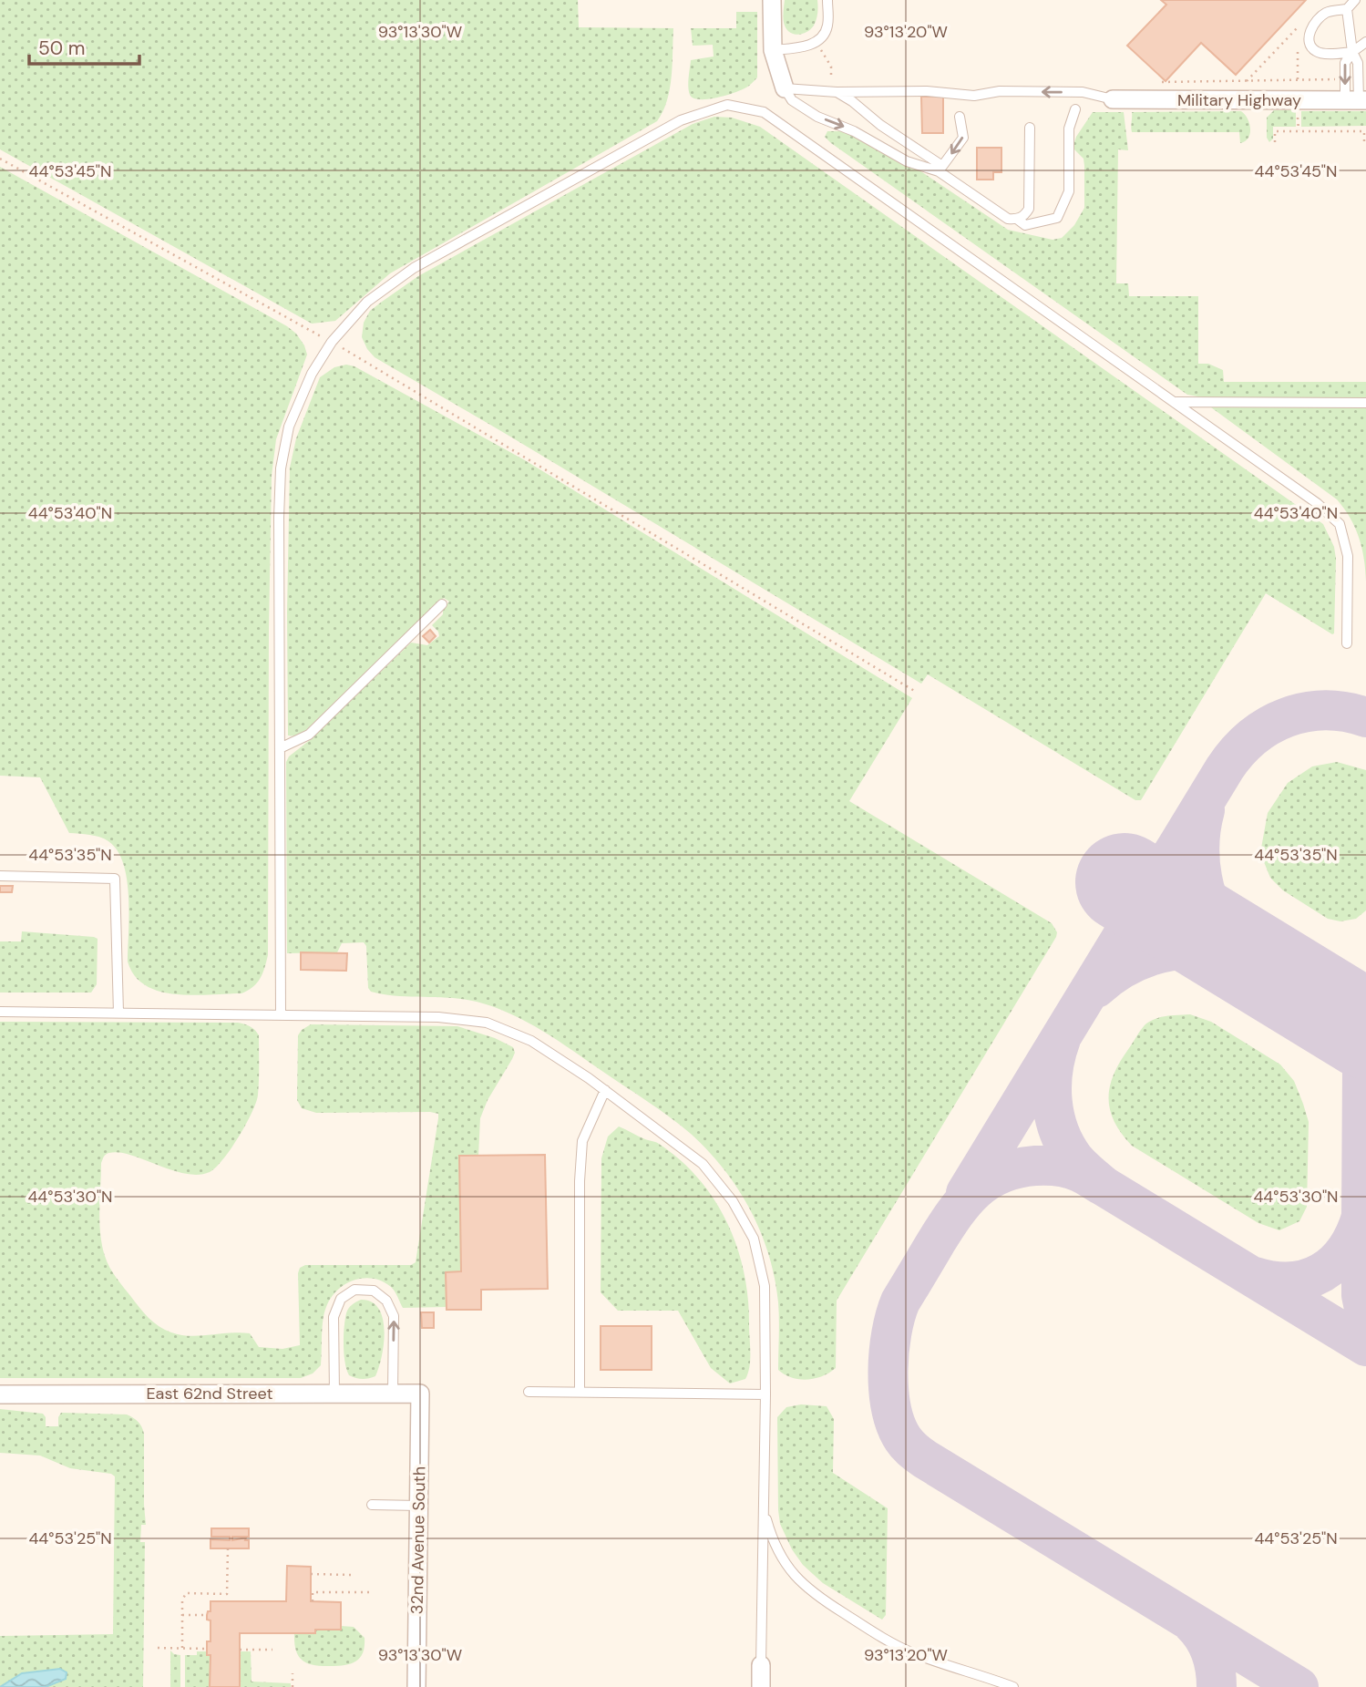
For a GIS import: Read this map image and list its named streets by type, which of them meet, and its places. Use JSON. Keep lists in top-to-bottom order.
{
  "streets": {
    "street": ["Military Highway", "East 62nd Street", "32nd Avenue South"]
  },
  "crossings": [
    ["East 62nd Street", "32nd Avenue South"]
  ],
  "scale_bar": "50 m",
  "coordinates": [
    "93°13'30\"W",
    "93°13'20\"W",
    "44°53'45\"N",
    "44°53'40\"N",
    "44°53'35\"N",
    "44°53'30\"N",
    "44°53'25\"N"
  ]
}
